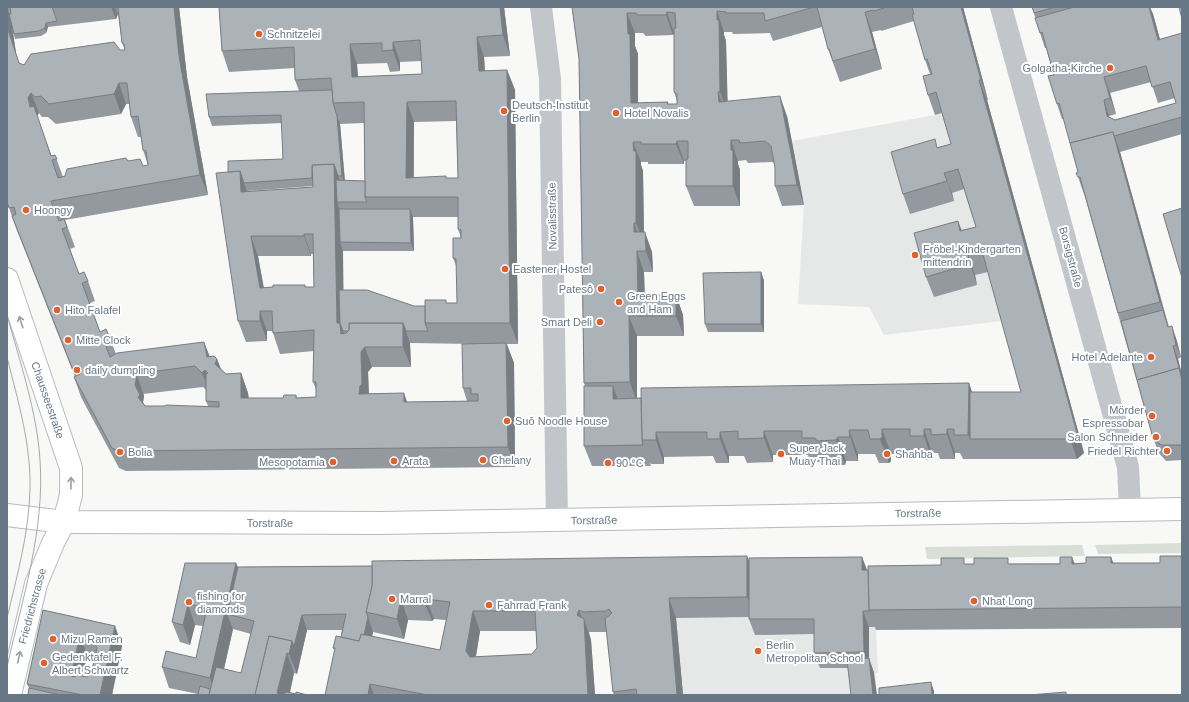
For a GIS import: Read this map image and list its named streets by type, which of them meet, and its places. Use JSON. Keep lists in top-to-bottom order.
{
  "streets": {
    "main road": ["Chausseestraße", "Torstraße", "Friedrichstrasse"],
    "street": ["Novalisstraße", "Borsigstraße"]
  },
  "crossings": [
    ["Novalisstraße", "Torstraße"],
    ["Borsigstraße", "Torstraße"],
    ["Chausseestraße", "Torstraße"],
    ["Chausseestraße", "Friedrichstrasse"],
    ["Torstraße", "Friedrichstrasse"]
  ],
  "one_way": ["Chausseestraße", "Friedrichstrasse"],
  "places": [
    "Schnitzelei",
    "Golgatha-Kirche",
    "Deutsch-Institut Berlin",
    "Hotel Novalis",
    "Hoongy",
    "Fröbel-Kindergarten mittendrin",
    "Eastener Hostel",
    "Patesô",
    "Green Eggs and Ham",
    "Hito Falafel",
    "Smart Deli",
    "Mitte Clock",
    "Hotel Adelante",
    "daily dumpling",
    "Mörder Espressobar",
    "Suō Noodle House",
    "Salon Schneider",
    "Friedel Richter",
    "Bolia",
    "Super Jack Muay Thai",
    "Shahba",
    "Chelany",
    "Arata",
    "Mesopotamia",
    "90 °C",
    "Marral",
    "Nhat Long",
    "fishing for diamonds",
    "Fahrrad Frank",
    "Mizu Ramen",
    "Berlin Metropolitan School",
    "Gedenktafel F. Albert Schwartz"
  ]
}
